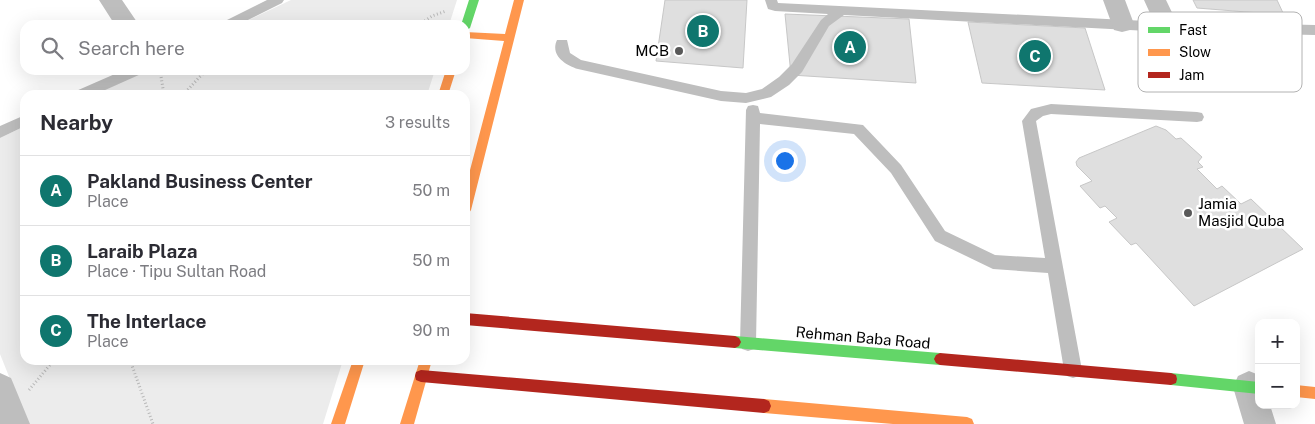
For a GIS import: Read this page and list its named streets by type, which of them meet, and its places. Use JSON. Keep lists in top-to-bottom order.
{
  "streets": {
    "street": ["Rehman Baba Road"]
  },
  "places": ["MCB", "Jamia Masjid Quba"],
  "legend": ["Fast", "Slow", "Jam"],
  "page": {
    "pins": ["B", "A", "C"],
    "search": "Search here",
    "heading": ["Nearby", "3 results"],
    "list": [
      {
        "mark": "A",
        "name": "Pakland Business Center",
        "note": "Place",
        "value": "50 m"
      },
      {
        "mark": "B",
        "name": "Laraib Plaza",
        "note": "Place · Tipu Sultan Road",
        "value": "50 m"
      },
      {
        "mark": "C",
        "name": "The Interlace",
        "note": "Place",
        "value": "90 m"
      }
    ],
    "map_buttons": ["+", "−"]
  }
}
